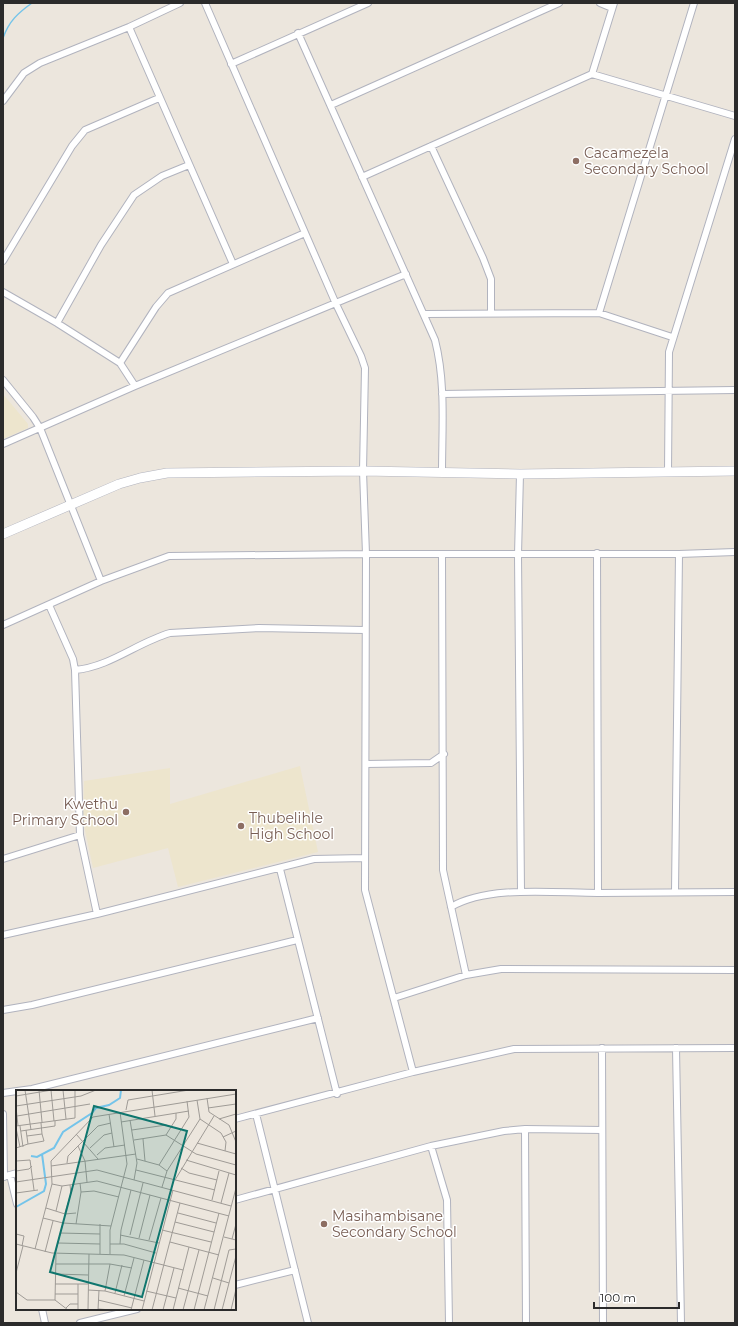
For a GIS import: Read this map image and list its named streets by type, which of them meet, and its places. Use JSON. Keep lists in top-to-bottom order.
{
  "places": [
    "Cacamezela Secondary School",
    "Kwethu Primary School",
    "Thubelihle High School",
    "Masihambisane Secondary School"
  ],
  "scale_bar": "100 m"
}
